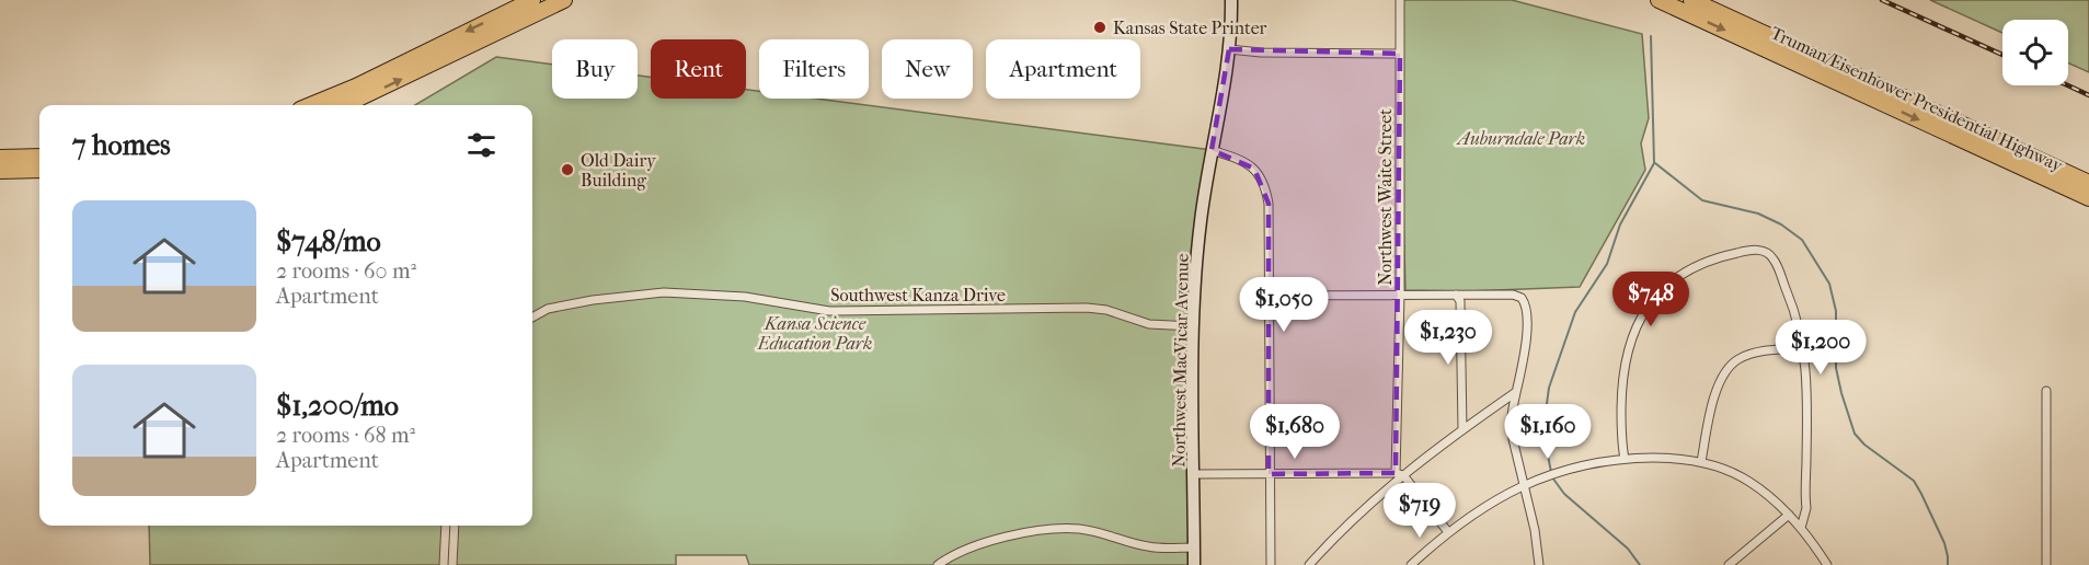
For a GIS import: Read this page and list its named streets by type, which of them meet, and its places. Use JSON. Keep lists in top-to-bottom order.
{
  "streets": {
    "highway": ["Truman/Eisenhower Presidential Highway"],
    "main road": ["Northwest MacVicar Avenue"],
    "street": ["Northwest Waite Street", "Southwest Kanza Drive"]
  },
  "crossings": [
    ["Southwest Kanza Drive", "Northwest MacVicar Avenue"]
  ],
  "parks": ["Auburndale Park", "Kansa Science Education Park"],
  "places": ["Kansas State Printer", "Old Dairy Building"],
  "page": {
    "chip": [
      "Buy",
      "Rent",
      "Filters",
      "New",
      "Apartment"
    ],
    "heading": "7 homes",
    "list": [
      {
        "name": "$748/mo",
        "note": "2 rooms · 60 m² · Apartment"
      },
      {
        "name": "$1,200/mo",
        "note": "2 rooms · 68 m² · Apartment"
      }
    ],
    "price": [
      "$748",
      "$1,050",
      "$1,230",
      "$1,200",
      "$1,680",
      "$1,160",
      "$719"
    ]
  }
}
